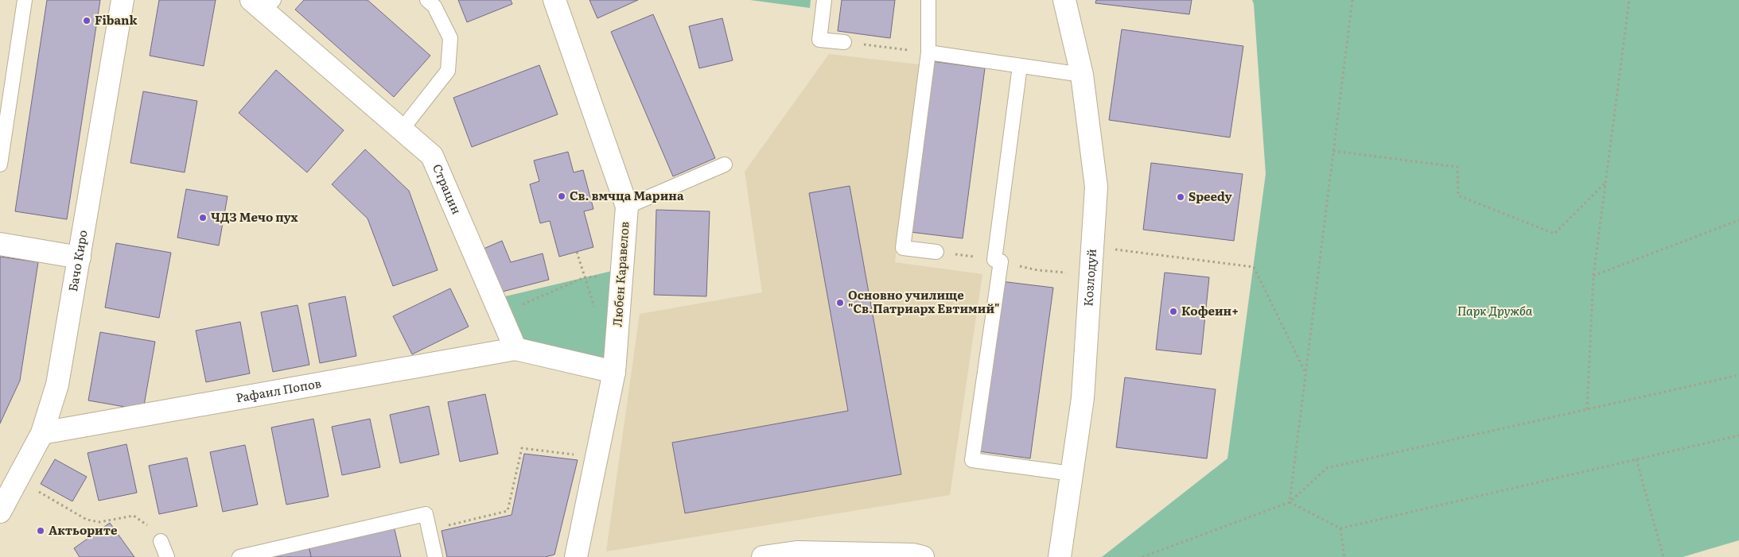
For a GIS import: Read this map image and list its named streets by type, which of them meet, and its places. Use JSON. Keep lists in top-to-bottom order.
{
  "streets": {
    "street": [
      "Страцин",
      "Бачо Киро",
      "Любен Каравелов",
      "Козлодуй",
      "Рафаил Попов"
    ]
  },
  "crossings": [
    ["Страцин", "Рафаил Попов"],
    ["Бачо Киро", "Рафаил Попов"]
  ],
  "parks": ["Парк Дружба"],
  "places": [
    "Fibank",
    "Св. вмчца Марина",
    "Speedy",
    "ЧДЗ Мечо пух",
    "Основно училище \"Св.Патриарх Евтимий\"",
    "Кофеин+",
    "Актьорите"
  ]
}
